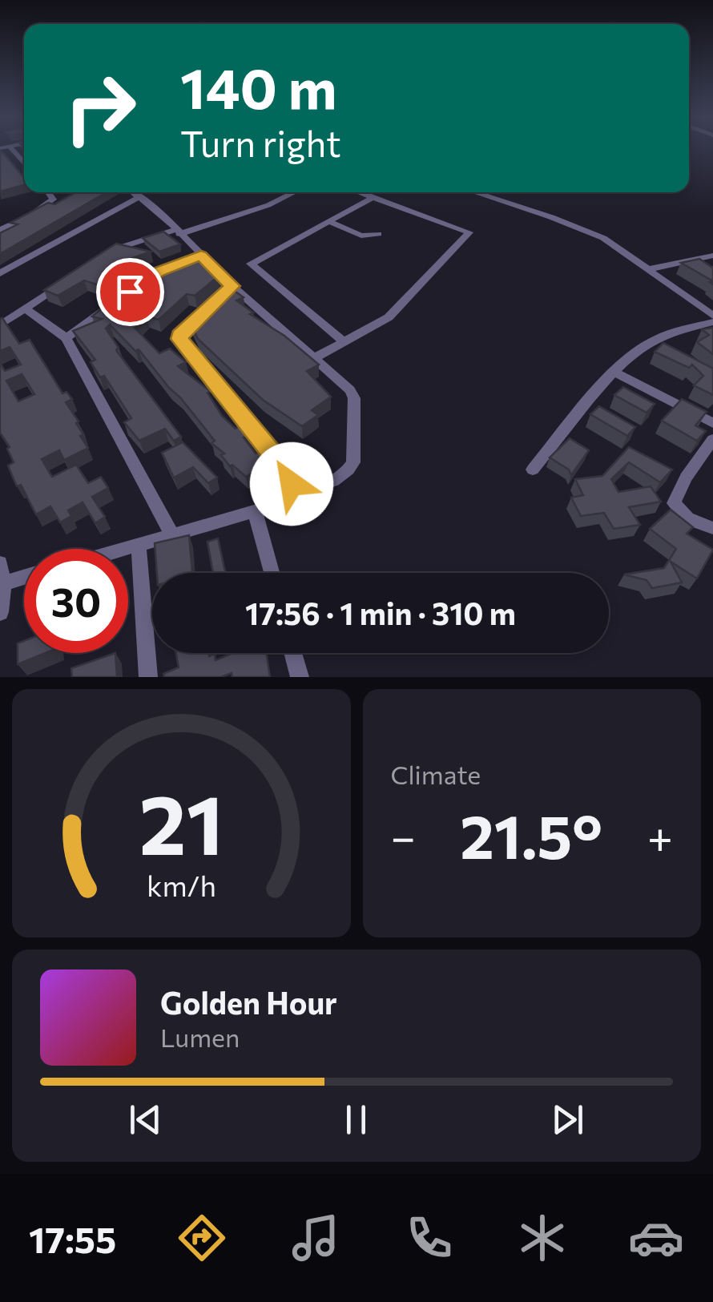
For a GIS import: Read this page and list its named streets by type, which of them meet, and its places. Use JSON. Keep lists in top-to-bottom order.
{
  "page": {
    "turn": ["140 m", "Turn right"],
    "limit": "30",
    "trip": "17:56 · 1 min · 310 m",
    "tile": "Climate",
    "heat": ["−", "21.5°", "+"],
    "song": ["Golden Hour", "Lumen"],
    "tabs": "17:55",
    "gauge": ["21", "km/h"]
  }
}
